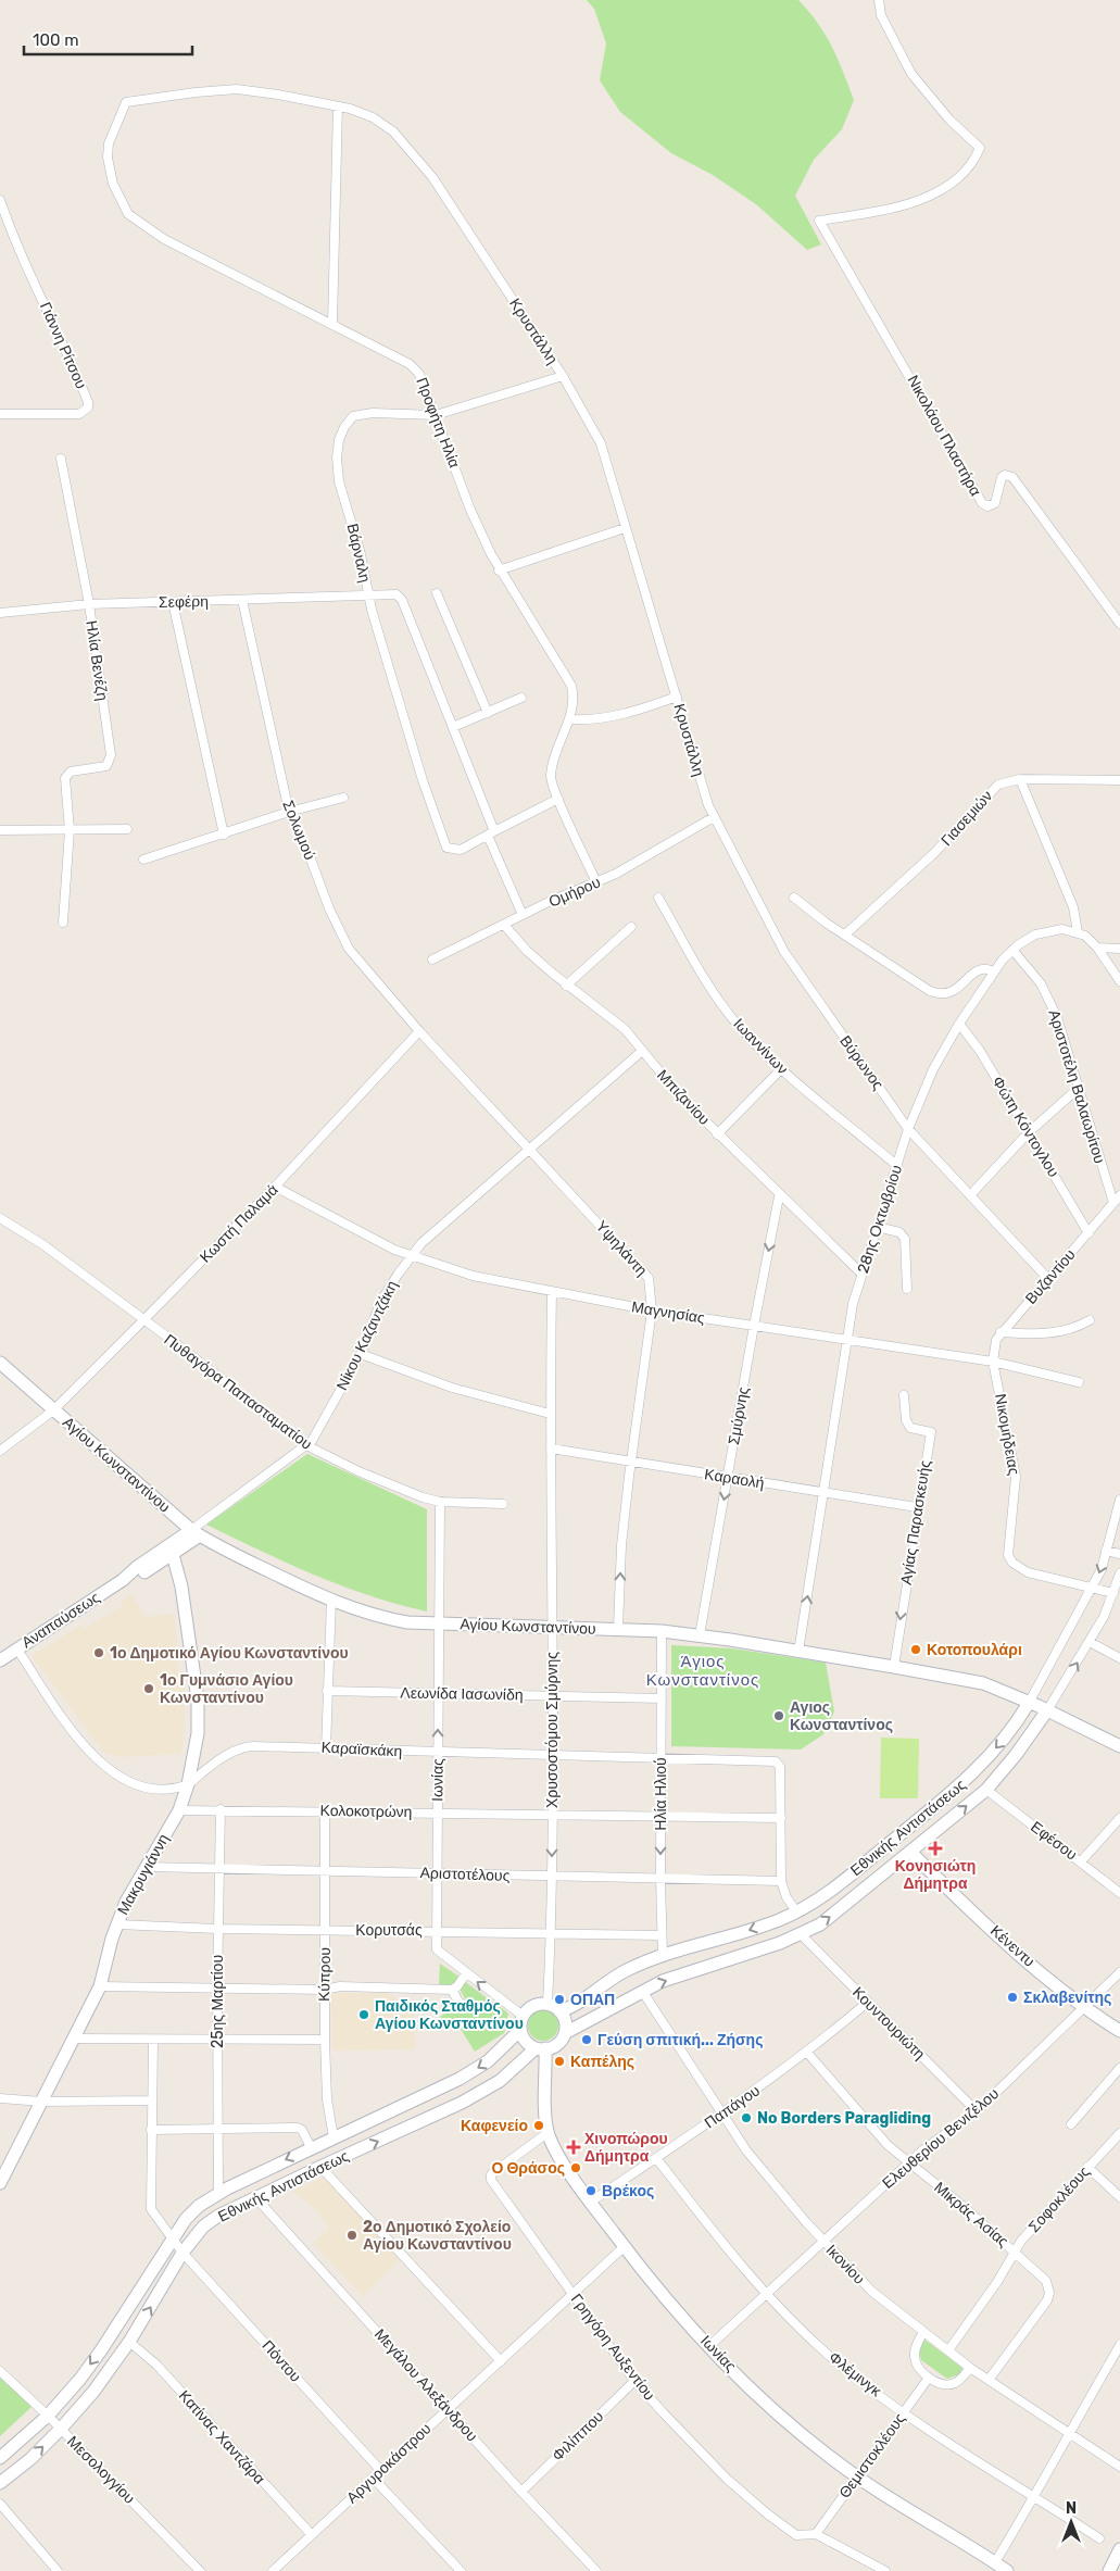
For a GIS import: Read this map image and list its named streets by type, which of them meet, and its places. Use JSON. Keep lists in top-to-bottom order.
{
  "streets": {
    "main road": [
      "Αγίου Κωνσταντίνου",
      "Αναπαύσεως",
      "Ιωνίας",
      "Εθνικής Αντιστάσεως",
      "Μακρυγιάννη",
      "Κένεντυ"
    ],
    "street": [
      "Κρυστάλλη",
      "Γιάννη Ρίτσου",
      "Προφήτη Ηλία",
      "Νικολάου Πλαστήρα",
      "Βάρναλη",
      "Σεφέρη",
      "Ηλία Βενέζη",
      "Γιασεμιών",
      "Σολωμού",
      "Ομήρου",
      "Ιωαννίνων",
      "Βύρωνος",
      "Αριστοτέλη Βαλαωρίτου",
      "Μπιζανίου",
      "Φώτη Κόντογλου",
      "28ης Οκτωβρίου",
      "Κωστή Παλαμά",
      "Υψηλάντη",
      "Βυζαντίου",
      "Μαγνησίας",
      "Νίκου Καζαντζάκη",
      "Πυθαγόρα Παπασταματίου",
      "Σμύρνης",
      "Νικομήδειας",
      "Καραολή",
      "Αγίας Παρασκευής",
      "Λεωνίδα Ιασωνίδη",
      "Χρυσοστόμου Σμύρνης",
      "Καραϊσκάκη",
      "Ηλία Ηλιού",
      "Κολοκοτρώνη",
      "Εφέσου",
      "Αριστοτέλους",
      "Κορυτσάς",
      "Κύπρου",
      "25ης Μαρτίου",
      "Κουντουριώτη",
      "Παπάγου",
      "Ελευθερίου Βενιζέλου",
      "Σοφοκλέους",
      "Μικράς Ασίας",
      "Ικονίου",
      "Γρηγόρη Αυξεντίου",
      "Πόντου",
      "Φλέμινγκ",
      "Μεγάλου Αλεξάνδρου",
      "Φιλίππου",
      "Κατίνας Χαντζάρα",
      "Θεμιστοκλέους",
      "Αργυροκάστρου",
      "Μεσολογγίου"
    ]
  },
  "crossings": [
    ["Κρυστάλλη", "Προφήτη Ηλία"],
    ["Κρυστάλλη", "Βάρναλη"],
    ["Κρυστάλλη", "Ομήρου"],
    ["Κρυστάλλη", "Βύρωνος"],
    ["Προφήτη Ηλία", "Βάρναλη"],
    ["Προφήτη Ηλία", "Ομήρου"],
    ["Βάρναλη", "Σεφέρη"],
    ["Σεφέρη", "Ηλία Βενέζη"],
    ["Σεφέρη", "Σολωμού"],
    ["Σεφέρη", "Ομήρου"],
    ["Σολωμού", "Κωστή Παλαμά"],
    ["Σολωμού", "Υψηλάντη"],
    ["Ομήρου", "Βύρωνος"],
    ["Ομήρου", "Μπιζανίου"],
    ["Ιωαννίνων", "28ης Οκτωβρίου"],
    ["Βύρωνος", "28ης Οκτωβρίου"],
    ["Βύρωνος", "Βυζαντίου"],
    ["Αριστοτέλη Βαλαωρίτου", "28ης Οκτωβρίου"],
    ["Αριστοτέλη Βαλαωρίτου", "Βυζαντίου"],
    ["Μπιζανίου", "28ης Οκτωβρίου"],
    ["Μπιζανίου", "Νίκου Καζαντζάκη"],
    ["Μπιζανίου", "Σμύρνης"],
    ["Φώτη Κόντογλου", "28ης Οκτωβρίου"],
    ["Φώτη Κόντογλου", "Βυζαντίου"],
    ["28ης Οκτωβρίου", "Μαγνησίας"],
    ["28ης Οκτωβρίου", "Αγίου Κωνσταντίνου"],
    ["28ης Οκτωβρίου", "Καραολή"],
    ["Κωστή Παλαμά", "Υψηλάντη"],
    ["Κωστή Παλαμά", "Μαγνησίας"],
    ["Κωστή Παλαμά", "Πυθαγόρα Παπασταματίου"],
    ["Κωστή Παλαμά", "Αγίου Κωνσταντίνου"],
    ["Υψηλάντη", "Μαγνησίας"],
    ["Υψηλάντη", "Νίκου Καζαντζάκη"],
    ["Υψηλάντη", "Αγίου Κωνσταντίνου"],
    ["Υψηλάντη", "Καραολή"],
    ["Βυζαντίου", "Μαγνησίας"],
    ["Βυζαντίου", "Νικομήδειας"],
    ["Μαγνησίας", "Νίκου Καζαντζάκη"],
    ["Μαγνησίας", "Σμύρνης"],
    ["Μαγνησίας", "Νικομήδειας"],
    ["Μαγνησίας", "Χρυσοστόμου Σμύρνης"],
    ["Νίκου Καζαντζάκη", "Πυθαγόρα Παπασταματίου"],
    ["Νίκου Καζαντζάκη", "Αγίου Κωνσταντίνου"],
    ["Νίκου Καζαντζάκη", "Αναπαύσεως"],
    ["Πυθαγόρα Παπασταματίου", "Ιωνίας"],
    ["Σμύρνης", "Αγίου Κωνσταντίνου"],
    ["Σμύρνης", "Καραολή"],
    ["Νικομήδειας", "Εθνικής Αντιστάσεως"],
    ["Αγίου Κωνσταντίνου", "Αγίας Παρασκευής"],
    ["Αγίου Κωνσταντίνου", "Αναπαύσεως"],
    ["Αγίου Κωνσταντίνου", "Χρυσοστόμου Σμύρνης"],
    ["Αγίου Κωνσταντίνου", "Ιωνίας"],
    ["Αγίου Κωνσταντίνου", "Ηλία Ηλιού"],
    ["Αγίου Κωνσταντίνου", "Εθνικής Αντιστάσεως"],
    ["Καραολή", "Αγίας Παρασκευής"],
    ["Καραολή", "Χρυσοστόμου Σμύρνης"],
    ["Αναπαύσεως", "Καραϊσκάκη"],
    ["Αναπαύσεως", "Μακρυγιάννη"],
    ["Λεωνίδα Ιασωνίδη", "Χρυσοστόμου Σμύρνης"],
    ["Λεωνίδα Ιασωνίδη", "Ιωνίας"],
    ["Λεωνίδα Ιασωνίδη", "Ηλία Ηλιού"],
    ["Χρυσοστόμου Σμύρνης", "Καραϊσκάκη"],
    ["Χρυσοστόμου Σμύρνης", "Ιωνίας"],
    ["Χρυσοστόμου Σμύρνης", "Κολοκοτρώνη"],
    ["Χρυσοστόμου Σμύρνης", "Εθνικής Αντιστάσεως"],
    ["Χρυσοστόμου Σμύρνης", "Αριστοτέλους"],
    ["Χρυσοστόμου Σμύρνης", "Κορυτσάς"],
    ["Καραϊσκάκη", "Ιωνίας"],
    ["Καραϊσκάκη", "Ηλία Ηλιού"],
    ["Καραϊσκάκη", "Κολοκοτρώνη"],
    ["Καραϊσκάκη", "Μακρυγιάννη"],
    ["Ιωνίας", "Κολοκοτρώνη"],
    ["Ιωνίας", "Εθνικής Αντιστάσεως"],
    ["Ιωνίας", "Αριστοτέλους"],
    ["Ιωνίας", "Κορυτσάς"],
    ["Ιωνίας", "Παπάγου"],
    ["Ιωνίας", "Ελευθερίου Βενιζέλου"],
    ["Ιωνίας", "Γρηγόρη Αυξεντίου"],
    ["Ιωνίας", "Θεμιστοκλέους"],
    ["Ιωνίας", "Αργυροκάστρου"],
    ["Ηλία Ηλιού", "Κολοκοτρώνη"],
    ["Ηλία Ηλιού", "Εθνικής Αντιστάσεως"],
    ["Ηλία Ηλιού", "Αριστοτέλους"],
    ["Ηλία Ηλιού", "Κορυτσάς"],
    ["Κολοκοτρώνη", "Μακρυγιάννη"],
    ["Κολοκοτρώνη", "Κύπρου"],
    ["Κολοκοτρώνη", "25ης Μαρτίου"],
    ["Εθνικής Αντιστάσεως", "Εφέσου"],
    ["Εθνικής Αντιστάσεως", "Κένεντυ"],
    ["Εθνικής Αντιστάσεως", "Κύπρου"],
    ["Εθνικής Αντιστάσεως", "25ης Μαρτίου"],
    ["Εθνικής Αντιστάσεως", "Κουντουριώτη"],
    ["Εθνικής Αντιστάσεως", "Ικονίου"],
    ["Εθνικής Αντιστάσεως", "Πόντου"],
    ["Εθνικής Αντιστάσεως", "Μεγάλου Αλεξάνδρου"],
    ["Εθνικής Αντιστάσεως", "Κατίνας Χαντζάρα"],
    ["Εθνικής Αντιστάσεως", "Μεσολογγίου"],
    ["Μακρυγιάννη", "Αριστοτέλους"],
    ["Μακρυγιάννη", "Κορυτσάς"],
    ["Αριστοτέλους", "Κύπρου"],
    ["Αριστοτέλους", "25ης Μαρτίου"],
    ["Κορυτσάς", "Κύπρου"],
    ["Κορυτσάς", "25ης Μαρτίου"],
    ["Κένεντυ", "Ελευθερίου Βενιζέλου"],
    ["Κουντουριώτη", "Παπάγου"],
    ["Κουντουριώτη", "Ελευθερίου Βενιζέλου"],
    ["Παπάγου", "Μικράς Ασίας"],
    ["Παπάγου", "Ικονίου"],
    ["Παπάγου", "Φλέμινγκ"],
    ["Ελευθερίου Βενιζέλου", "Μικράς Ασίας"],
    ["Ελευθερίου Βενιζέλου", "Ικονίου"],
    ["Ελευθερίου Βενιζέλου", "Φλέμινγκ"],
    ["Σοφοκλέους", "Μικράς Ασίας"],
    ["Σοφοκλέους", "Ικονίου"],
    ["Μικράς Ασίας", "Ικονίου"],
    ["Γρηγόρη Αυξεντίου", "Φιλίππου"],
    ["Γρηγόρη Αυξεντίου", "Θεμιστοκλέους"],
    ["Γρηγόρη Αυξεντίου", "Αργυροκάστρου"],
    ["Πόντου", "Αργυροκάστρου"],
    ["Φλέμινγκ", "Θεμιστοκλέους"],
    ["Μεγάλου Αλεξάνδρου", "Φιλίππου"],
    ["Μεγάλου Αλεξάνδρου", "Αργυροκάστρου"],
    ["Κατίνας Χαντζάρα", "Αργυροκάστρου"]
  ],
  "one_way": ["Σμύρνης", "Αγίας Παρασκευής"],
  "districts": ["Άγιος Κωνσταντίνος"],
  "places": {
    "other": [
      "Κοτοπουλάρι",
      "1ο Δημοτικό Αγίου Κωνσταντίνου",
      "1ο Γυμνάσιο Αγίου Κωνσταντίνου",
      "Αγιος Κωνσταντίνος",
      "Σκλαβενίτης",
      "ΟΠΑΠ",
      "Παιδικός Σταθμός Αγίου Κωνσταντίνου",
      "Γεύση σπιτική... Ζήσης",
      "Καπέλης",
      "No Borders Paragliding",
      "Καφενείο",
      "Ο Θράσος",
      "Βρέκος",
      "2ο Δημοτικό Σχολείο Αγίου Κωνσταντίνου"
    ],
    "health": ["Κονησιώτη Δήμητρα", "Χινοπώρου Δήμητρα"]
  },
  "scale_bar": "100 m",
  "north": "top"
}
